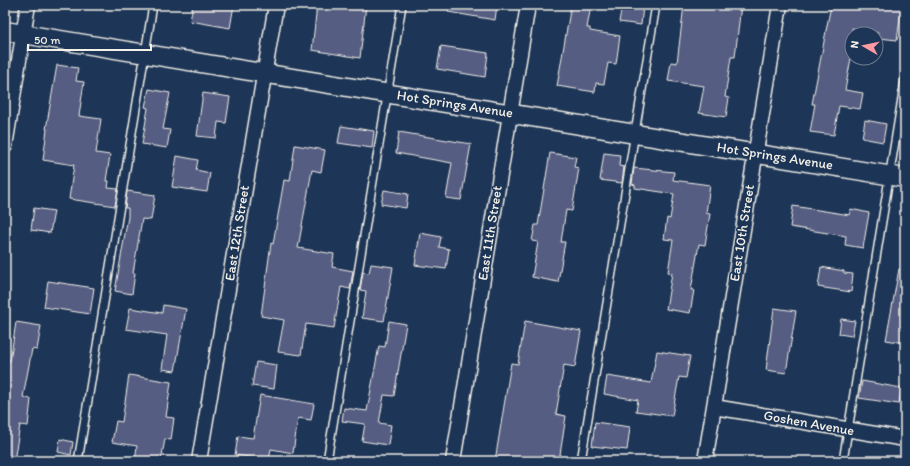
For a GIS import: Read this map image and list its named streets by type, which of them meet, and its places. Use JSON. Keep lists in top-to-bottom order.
{
  "streets": {
    "street": [
      "Hot Springs Avenue",
      "East 12th Street",
      "East 11th Street",
      "East 10th Street",
      "Goshen Avenue"
    ]
  },
  "crossings": [
    ["Hot Springs Avenue", "East 12th Street"],
    ["Hot Springs Avenue", "East 11th Street"],
    ["Hot Springs Avenue", "East 10th Street"],
    ["East 10th Street", "Goshen Avenue"]
  ],
  "scale_bar": "50 m",
  "north": "left"
}
